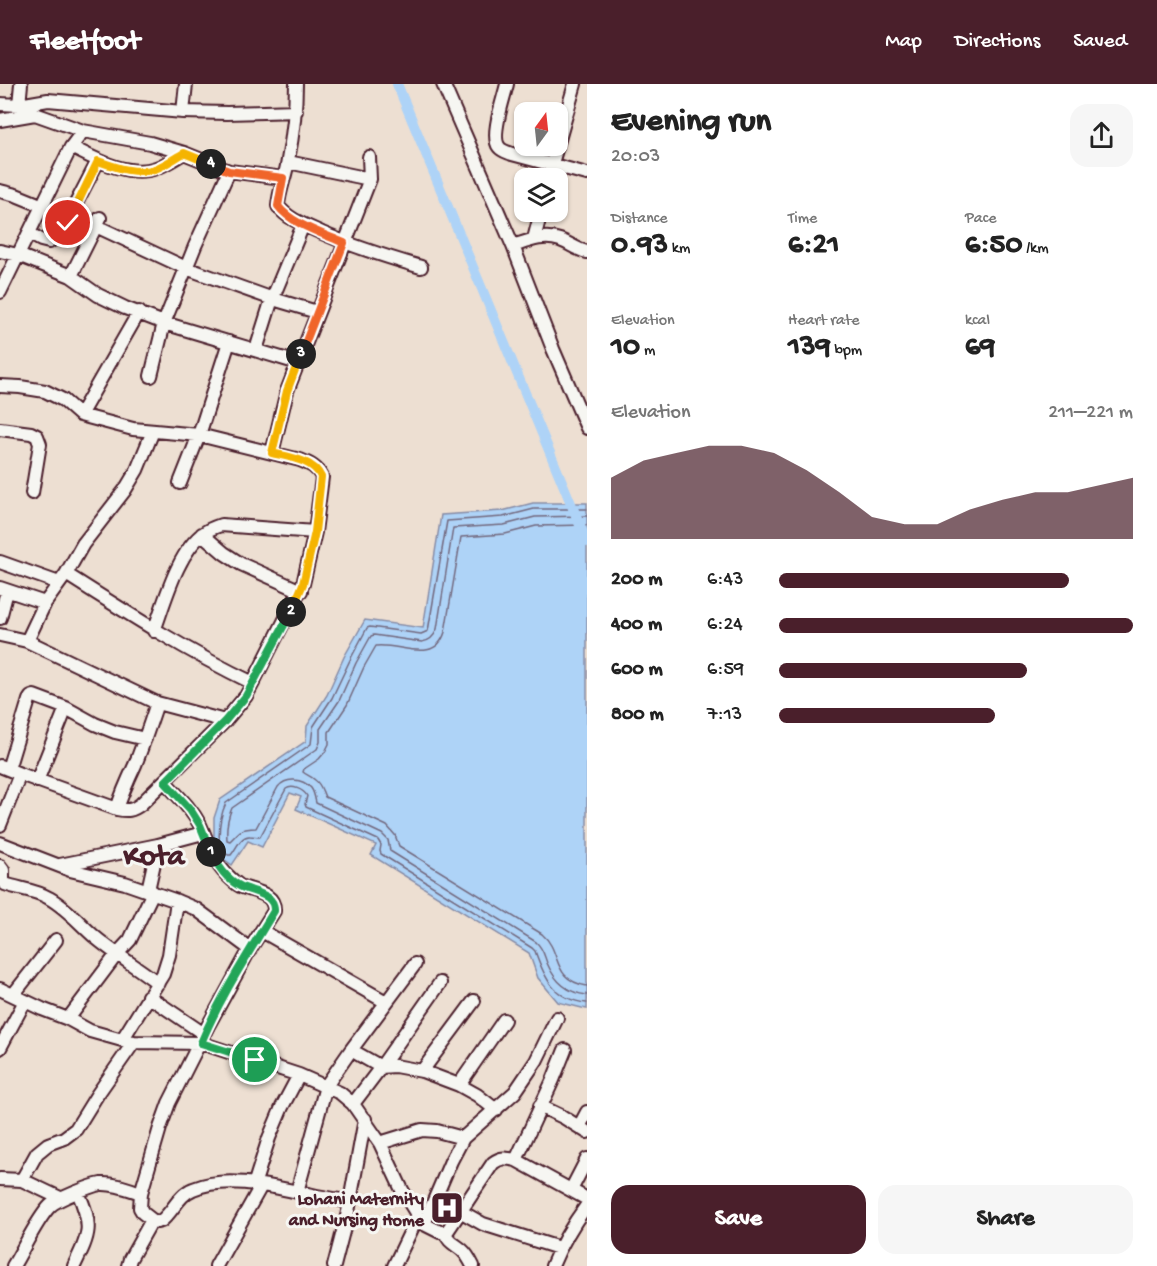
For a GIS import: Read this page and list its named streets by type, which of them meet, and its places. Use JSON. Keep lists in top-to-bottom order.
{
  "districts": ["Kota"],
  "places": {
    "hospital": ["Lohani Maternity and Nursing Home"]
  },
  "north": "top",
  "page": {
    "header": "Fleetfoot",
    "nav": ["Map", "Directions", "Saved"],
    "heading": ["Evening run", "20:03"],
    "pins": [
      "4",
      "3",
      "2",
      "1"
    ],
    "stats": [
      ["Distance", "0.93 km"],
      ["Time", "6:21"],
      ["Pace", "6:50 /km"],
      ["Elevation", "10 m"],
      ["Heart rate", "139 bpm"],
      ["kcal", "69"]
    ],
    "chart": ["Elevation", "211–221 m"],
    "list": [
      {
        "name": "200 m",
        "note": "6:43"
      },
      {
        "name": "400 m",
        "note": "6:24"
      },
      {
        "name": "600 m",
        "note": "6:59"
      },
      {
        "name": "800 m",
        "note": "7:13"
      }
    ],
    "buttons": ["Save", "Share"]
  }
}
